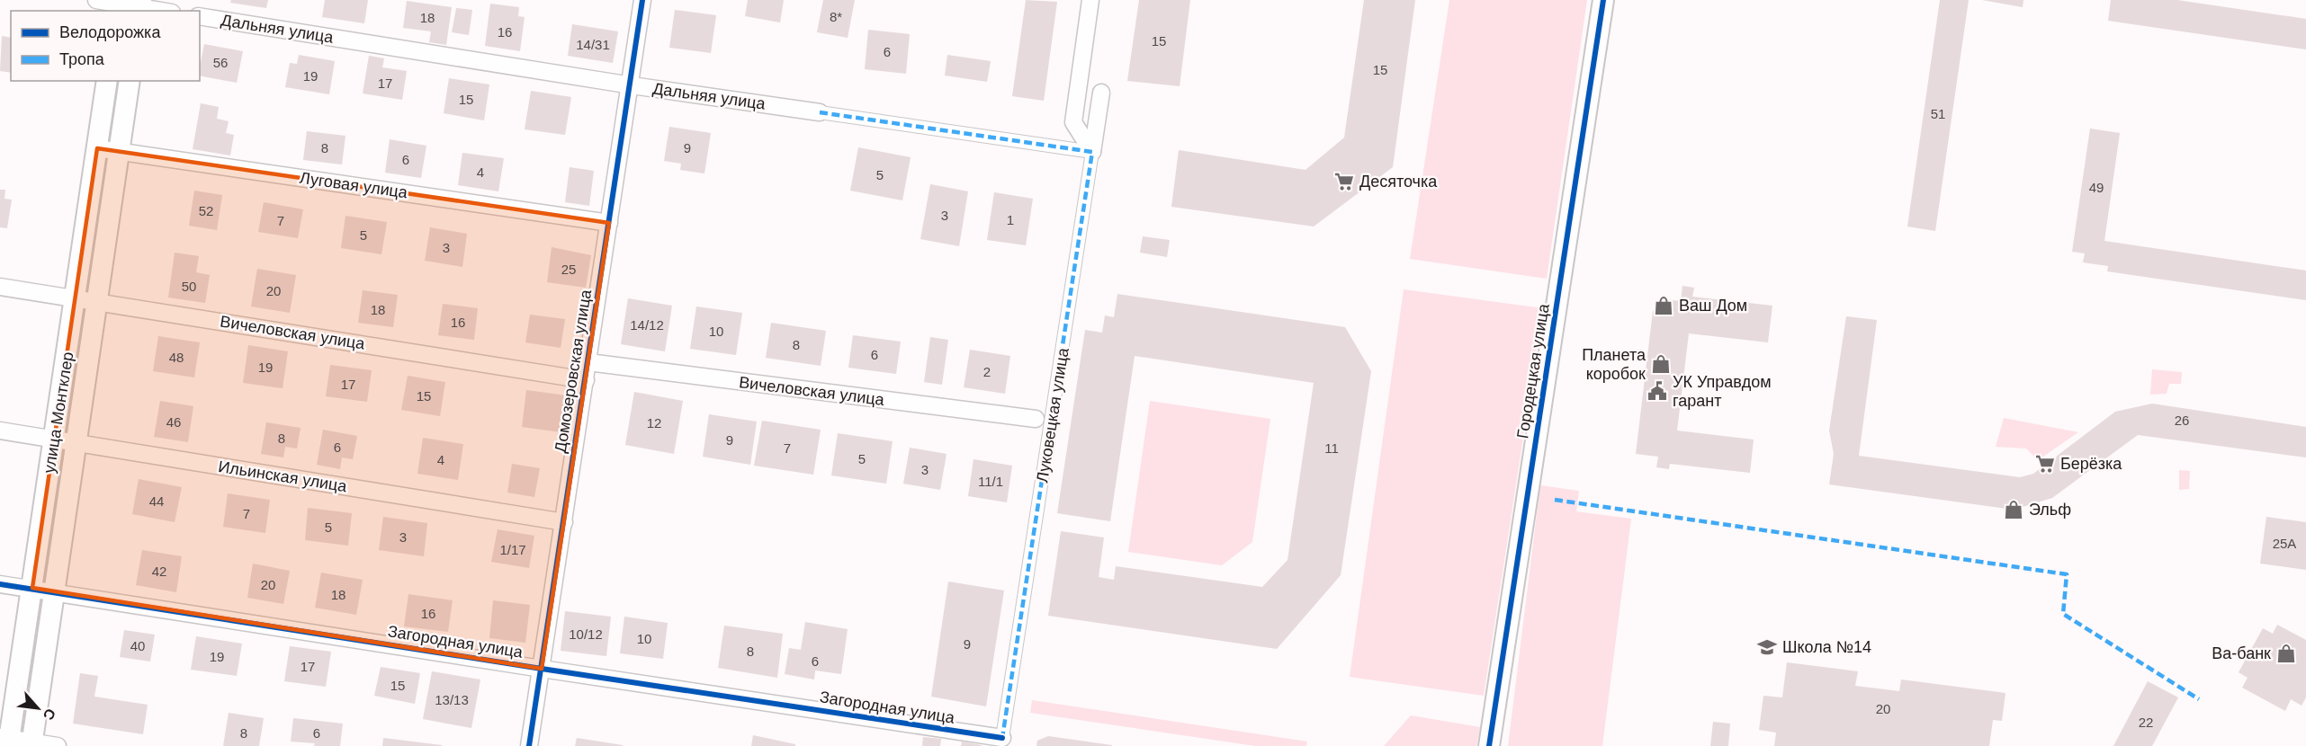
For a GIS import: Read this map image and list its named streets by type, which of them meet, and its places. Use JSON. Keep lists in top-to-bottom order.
{
  "streets": {
    "street": [
      "Дальняя улица",
      "Луговая улица",
      "Вичеловская улица",
      "Домозеровская улица",
      "Городецкая улица",
      "улица Монтклер",
      "Луковецкая улица",
      "Ильинская улица",
      "Загородная улица"
    ]
  },
  "crossings": [
    ["Дальняя улица", "Домозеровская улица"],
    ["Дальняя улица", "Луковецкая улица"],
    ["Луговая улица", "Домозеровская улица"],
    ["Луговая улица", "улица Монтклер"],
    ["Вичеловская улица", "Домозеровская улица"],
    ["Вичеловская улица", "улица Монтклер"],
    ["Домозеровская улица", "Ильинская улица"],
    ["Домозеровская улица", "Загородная улица"],
    ["улица Монтклер", "Ильинская улица"],
    ["улица Монтклер", "Загородная улица"],
    ["Луковецкая улица", "Загородная улица"]
  ],
  "places": {
    "supermarket": ["Десяточка", "Берёзка"],
    "shop": [
      "Ваш Дом",
      "Планета коробок",
      "Эльф",
      "Ва-банк"
    ],
    "public building": ["УК Управдом гарант"],
    "school or university": ["Школа №14"]
  },
  "house_numbers": [
    "8*",
    "18",
    "16",
    "15",
    "14/31",
    "6",
    "56",
    "15",
    "19",
    "17",
    "15",
    "51",
    "8",
    "9",
    "6",
    "4",
    "5",
    "49",
    "52",
    "3",
    "1",
    "7",
    "5",
    "3",
    "25",
    "50",
    "20",
    "18",
    "16",
    "14/12",
    "10",
    "8",
    "6",
    "48",
    "19",
    "2",
    "17",
    "15",
    "26",
    "46",
    "12",
    "8",
    "9",
    "6",
    "7",
    "11",
    "5",
    "4",
    "3",
    "11/1",
    "44",
    "7",
    "5",
    "3",
    "25А",
    "1/17",
    "42",
    "20",
    "18",
    "16",
    "10/12",
    "10",
    "9",
    "40",
    "8",
    "19",
    "6",
    "17",
    "15",
    "13/13",
    "20",
    "22",
    "8",
    "6"
  ],
  "legend": ["Велодорожка", "Тропа"],
  "north": "bottom right"
}
